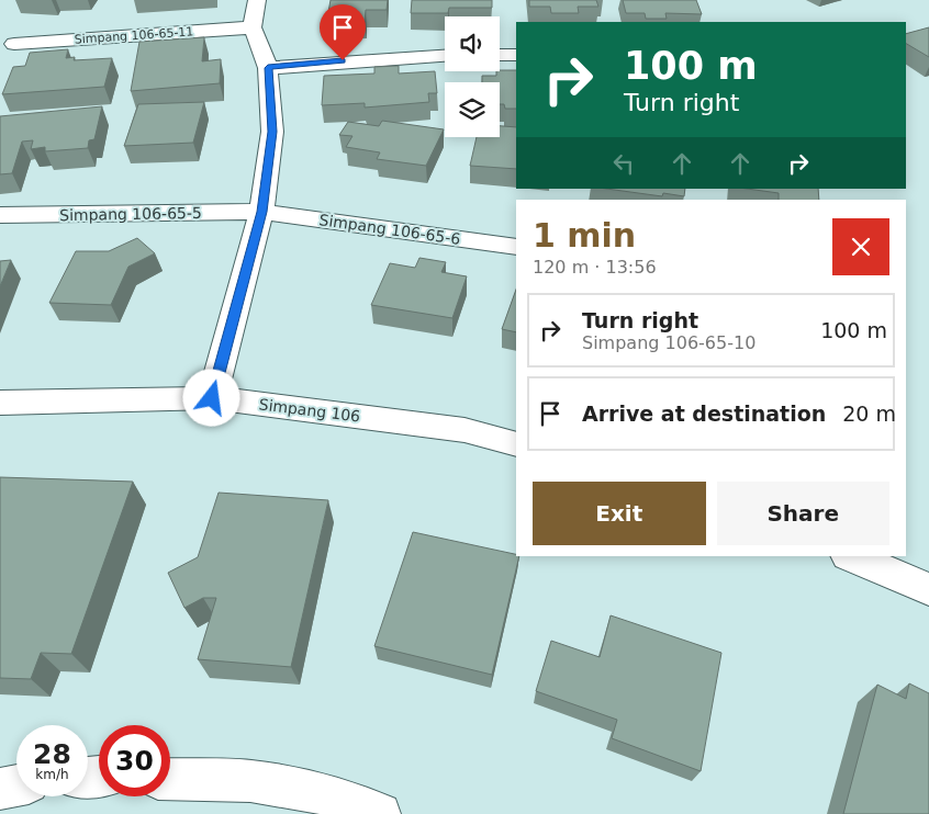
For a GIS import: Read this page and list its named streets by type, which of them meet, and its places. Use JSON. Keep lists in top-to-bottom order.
{
  "streets": {
    "street": [
      "Simpang 106-65-11",
      "Simpang 106-65-5",
      "Simpang 106-65-6",
      "Simpang 106"
    ]
  },
  "crossings": [
    ["Simpang 106-65-5", "Simpang 106-65-6"]
  ],
  "page": {
    "turn": ["100 m", "Turn right"],
    "heading": ["1 min", "120 m · 13:56"],
    "list": [
      {
        "name": "Turn right",
        "note": "Simpang 106-65-10",
        "value": "100 m"
      },
      {
        "name": "Arrive at destination",
        "value": "20 m"
      }
    ],
    "buttons": ["Exit", "Share"],
    "speed": "28 km/h",
    "limit": "30"
  }
}
